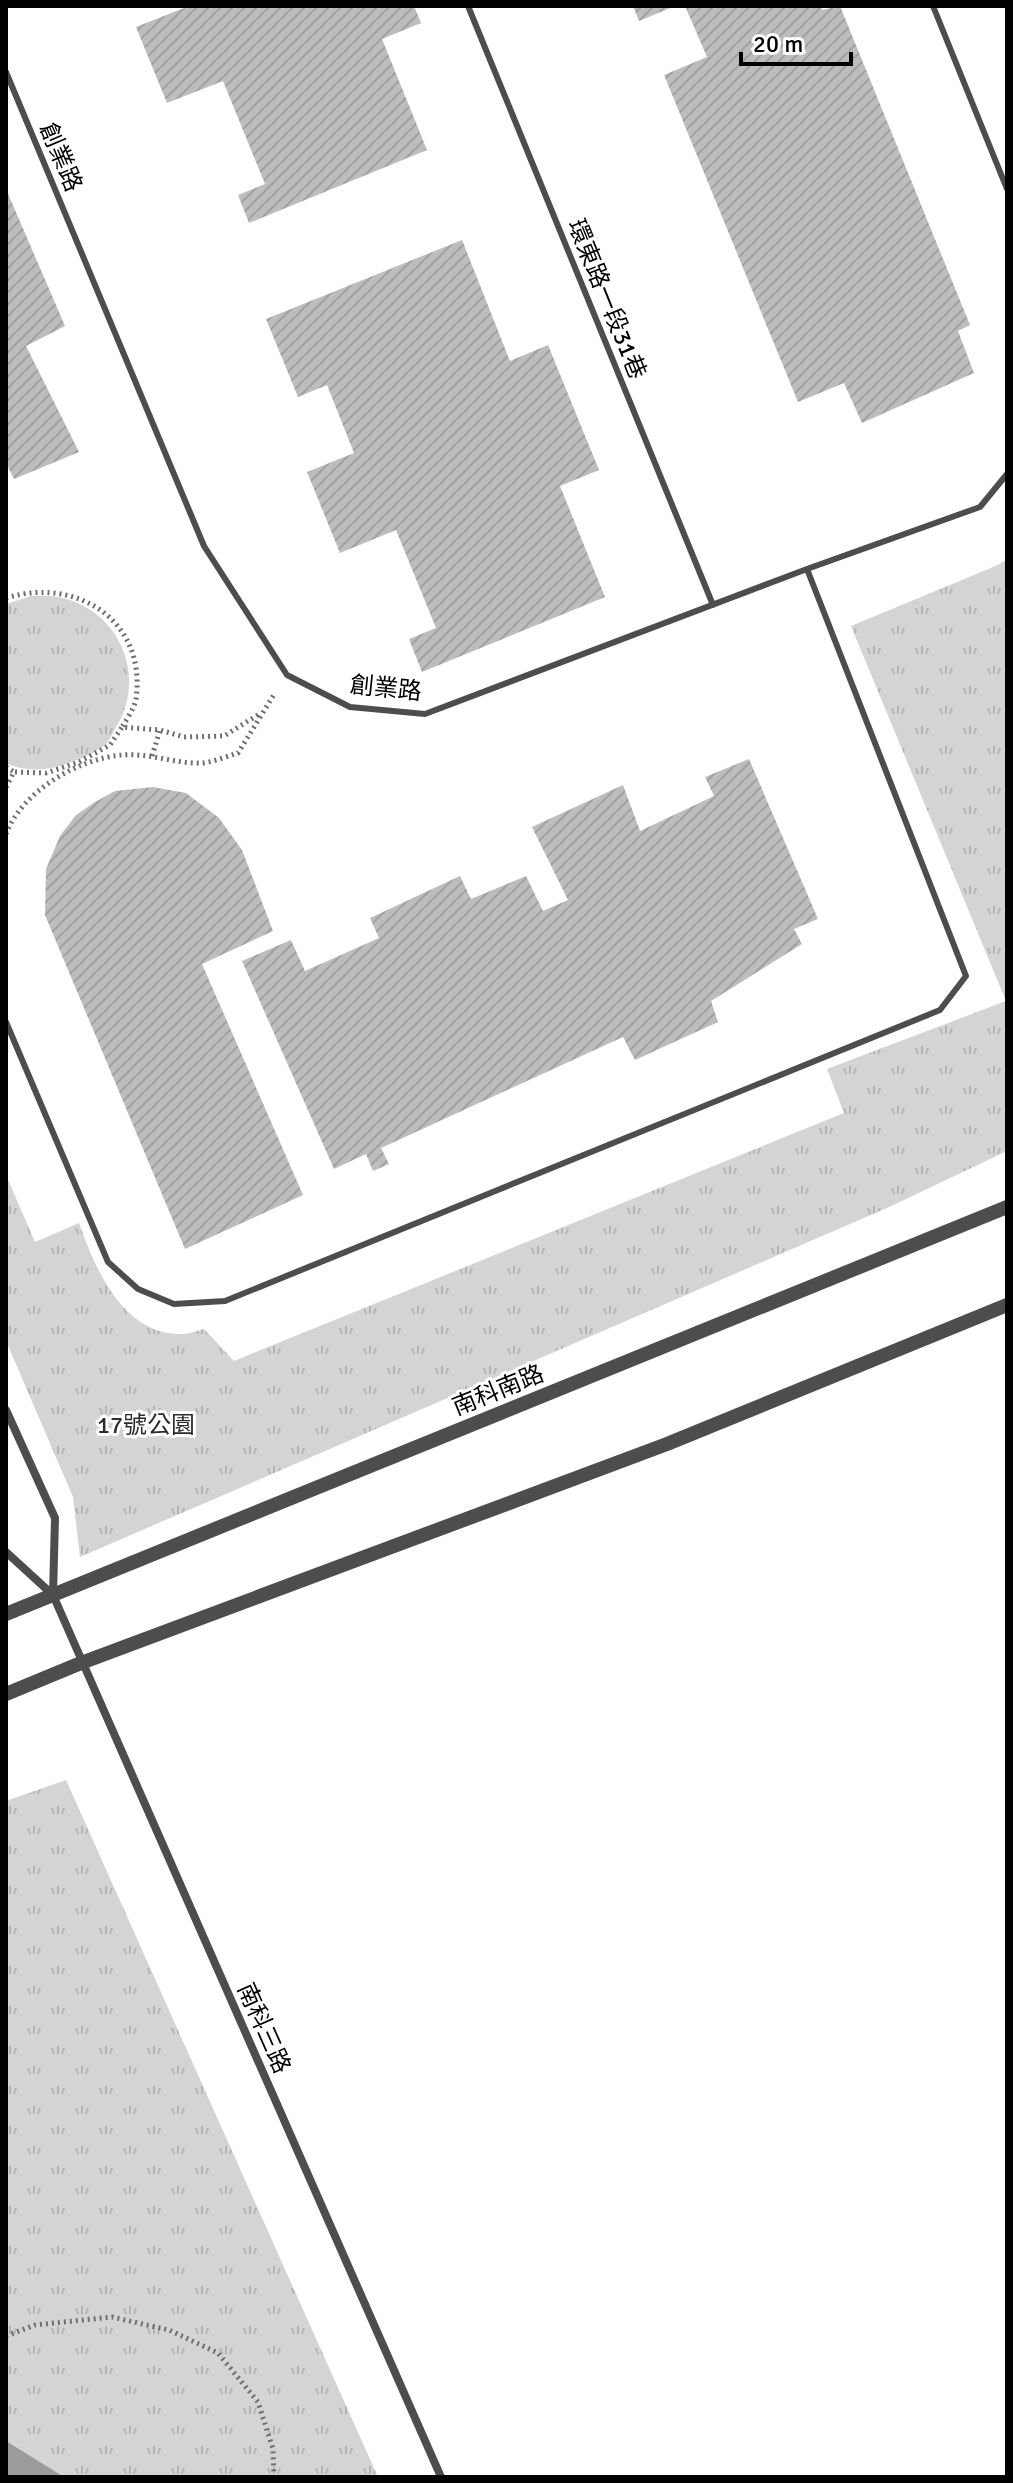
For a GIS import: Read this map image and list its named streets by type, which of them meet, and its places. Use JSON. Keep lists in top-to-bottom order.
{
  "streets": {
    "street": ["南科南路", "南科三路"],
    "lane": ["創業路", "環東路一段31巷"]
  },
  "crossings": [
    ["創業路", "環東路一段31巷"],
    ["南科南路", "南科三路"]
  ],
  "parks": ["17號公園"],
  "scale_bar": "20 m"
}
